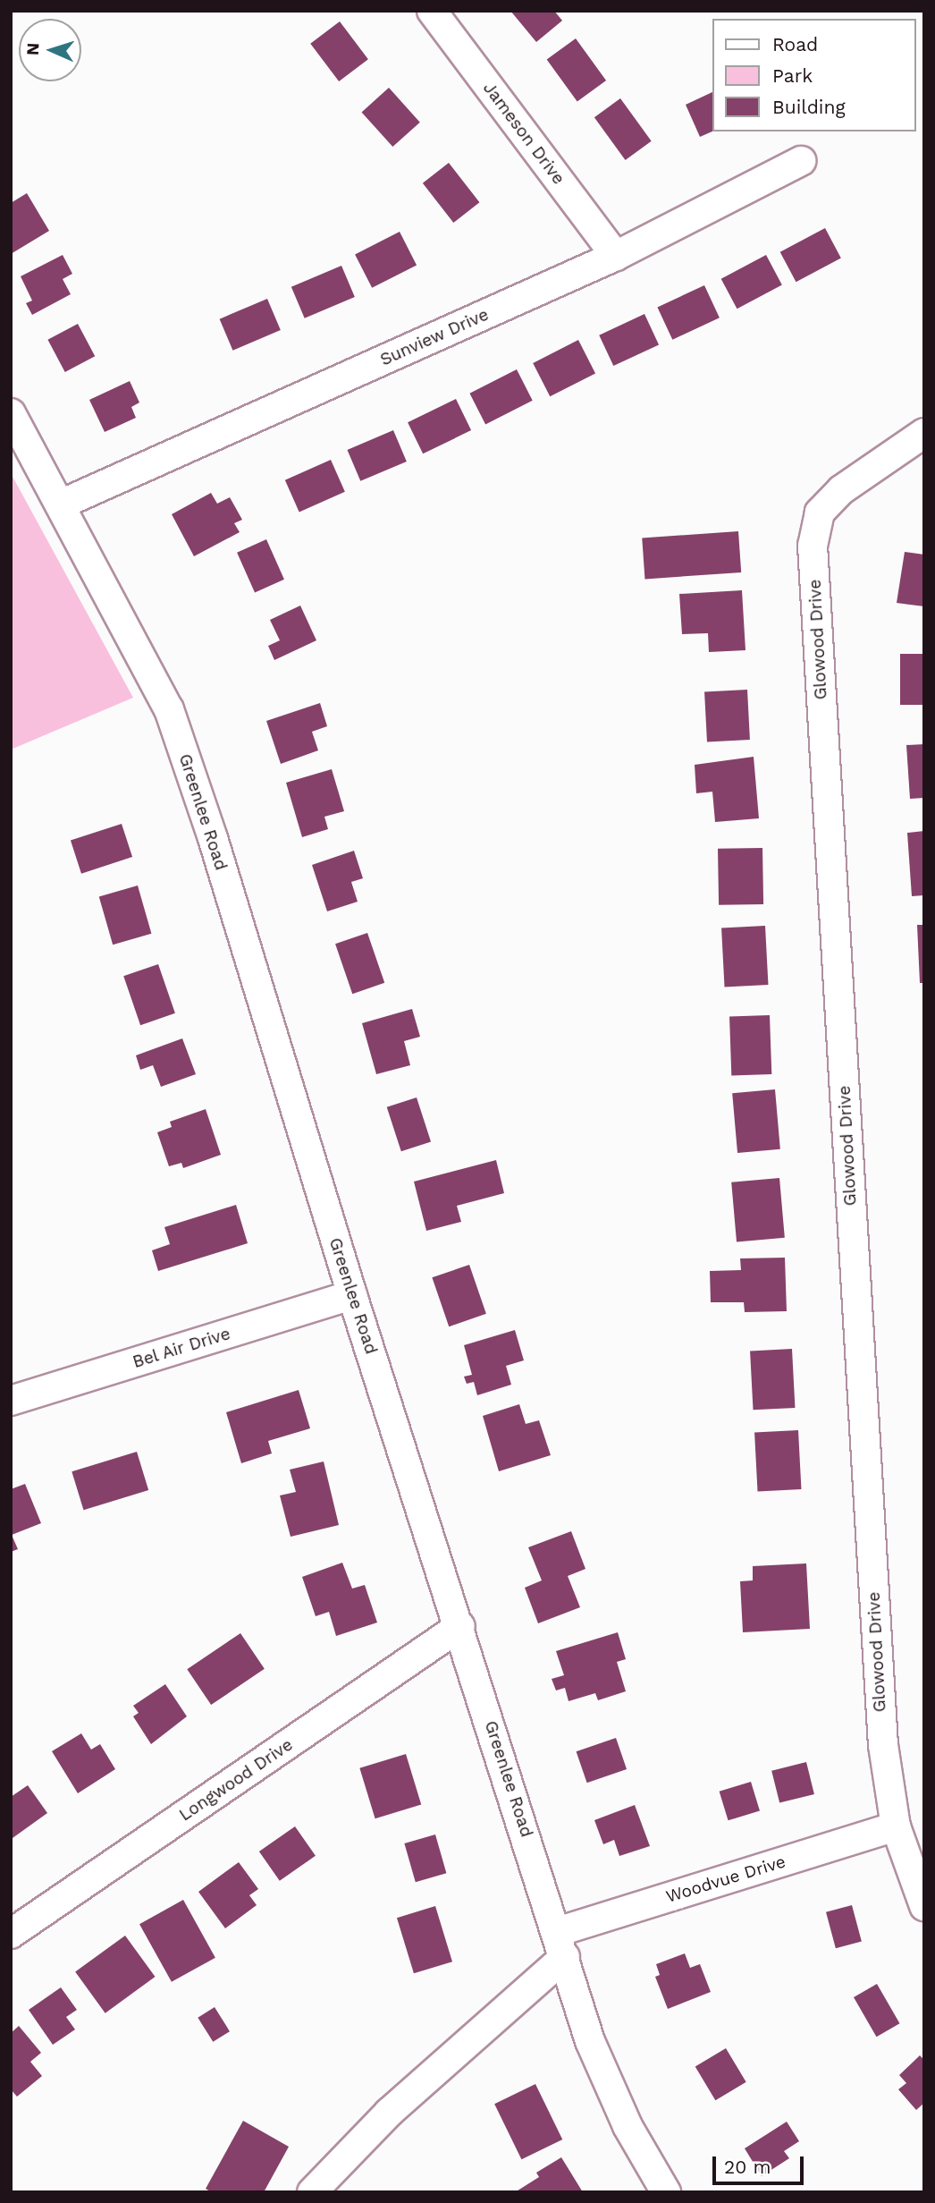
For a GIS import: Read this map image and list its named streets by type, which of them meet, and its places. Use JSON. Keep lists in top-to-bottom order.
{
  "streets": {
    "street": [
      "Jameson Drive",
      "Sunview Drive",
      "Glowood Drive",
      "Greenlee Road",
      "Bel Air Drive",
      "Longwood Drive",
      "Woodvue Drive"
    ]
  },
  "crossings": [
    ["Jameson Drive", "Sunview Drive"],
    ["Sunview Drive", "Greenlee Road"],
    ["Glowood Drive", "Woodvue Drive"],
    ["Greenlee Road", "Bel Air Drive"],
    ["Greenlee Road", "Longwood Drive"],
    ["Greenlee Road", "Woodvue Drive"]
  ],
  "legend": ["Road", "Park", "Building"],
  "scale_bar": "20 m",
  "north": "left"
}
